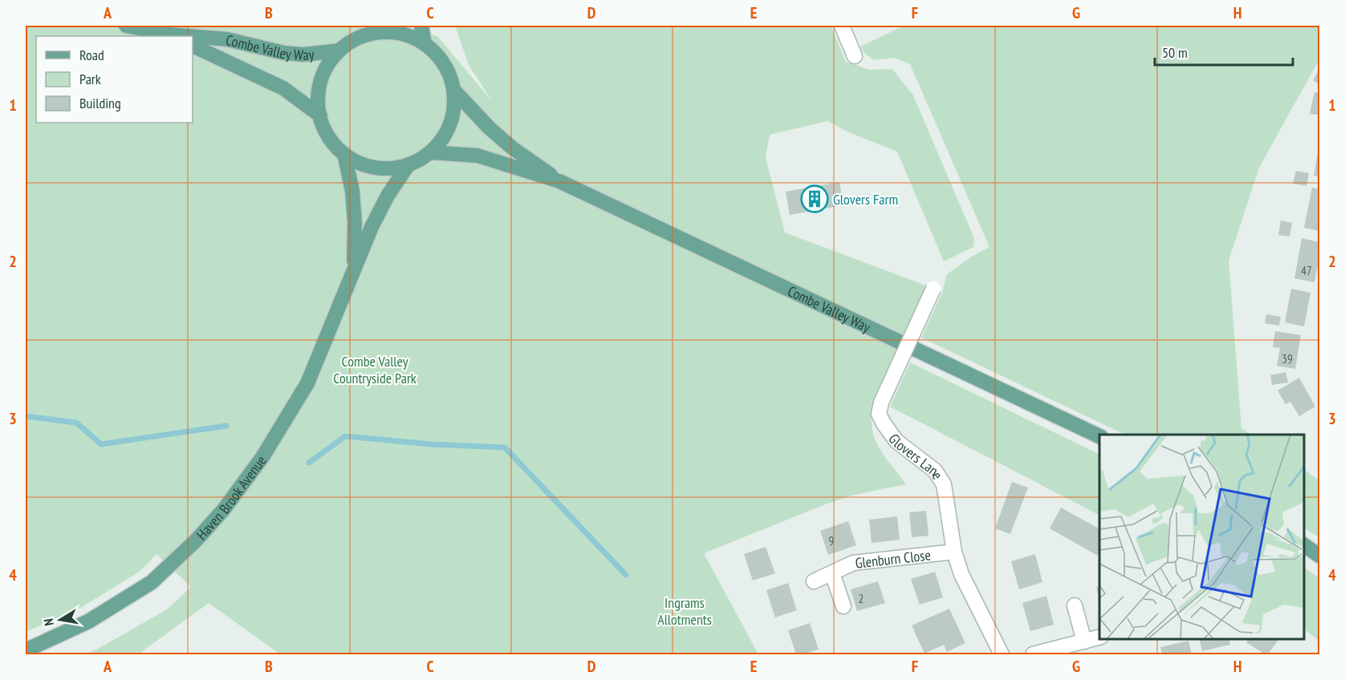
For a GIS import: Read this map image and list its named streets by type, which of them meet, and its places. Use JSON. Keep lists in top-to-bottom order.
{
  "streets": {
    "main road": ["Combe Valley Way", "Haven Brook Avenue"],
    "street": ["Glovers Lane", "Glenburn Close"]
  },
  "crossings": [
    ["Combe Valley Way", "Haven Brook Avenue"],
    ["Glovers Lane", "Glenburn Close"]
  ],
  "parks": ["Combe Valley Countryside Park", "Ingrams Allotments"],
  "places": {
    "building": ["Glovers Farm"]
  },
  "house_numbers": [
    "47",
    "39",
    "9",
    "2"
  ],
  "legend": ["Road", "Park", "Building"],
  "scale_bar": "50 m",
  "north": "left",
  "grid": {
    "columns": [
      "A",
      "B",
      "C",
      "D",
      "E",
      "F",
      "G",
      "H"
    ],
    "rows": [
      "1",
      "2",
      "3",
      "4"
    ]
  }
}
